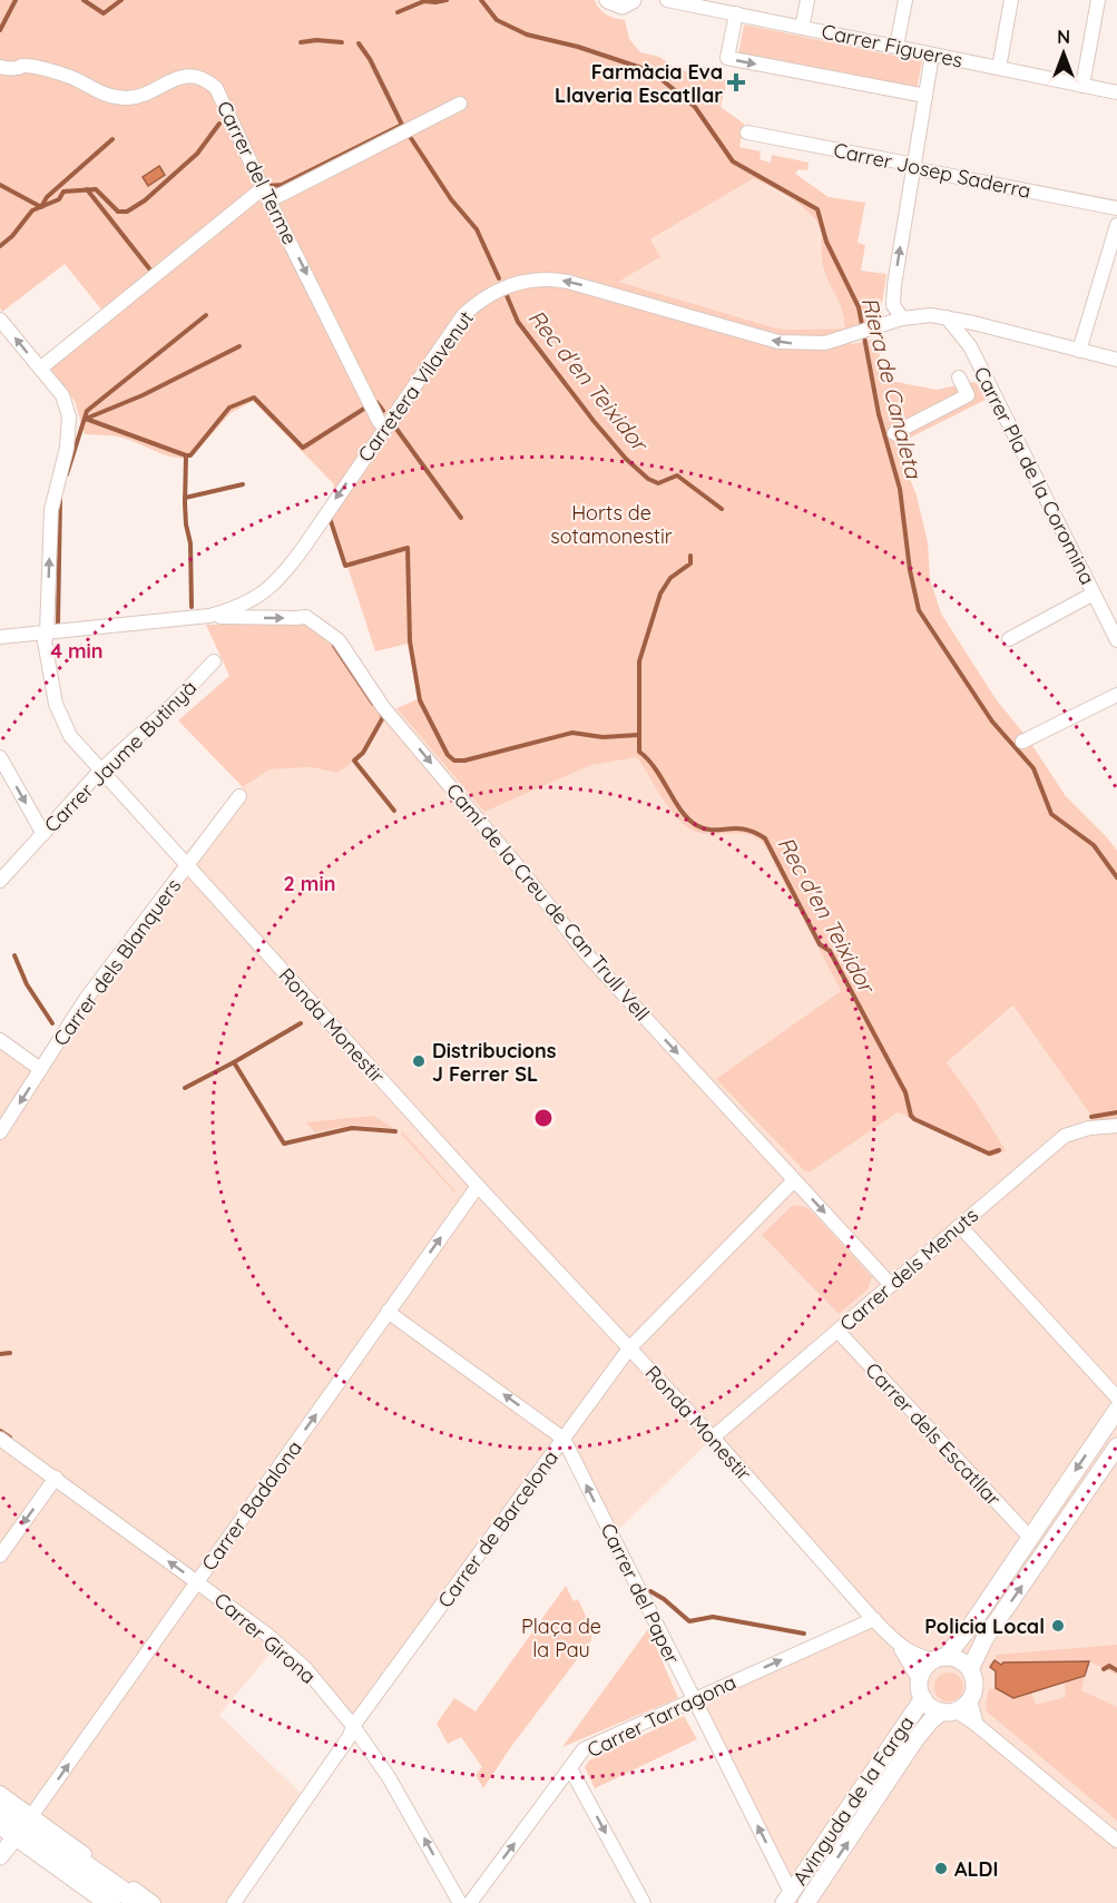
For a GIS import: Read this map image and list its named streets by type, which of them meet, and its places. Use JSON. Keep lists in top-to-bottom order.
{
  "streets": {
    "street": [
      "Carrer Figueres",
      "Carrer Josep Saderra",
      "Carrer del Terme",
      "Carretera Vilavenut",
      "Carrer Pla de la Coromina",
      "Carrer Jaume Butinyà",
      "Camí de la Creu de Can Trull Vell",
      "Carrer dels Blanquers",
      "Ronda Monestir",
      "Carrer dels Menuts",
      "Carrer dels Escatllar",
      "Carrer Badalona",
      "Carrer de Barcelona",
      "Carrer del Paper",
      "Carrer Girona",
      "Carrer Tarragona",
      "Avinguda de la Farga"
    ]
  },
  "crossings": [
    ["Carrer del Terme", "Carretera Vilavenut"],
    ["Carretera Vilavenut", "Carrer Pla de la Coromina"],
    ["Carretera Vilavenut", "Camí de la Creu de Can Trull Vell"],
    ["Carretera Vilavenut", "Ronda Monestir"],
    ["Carrer Jaume Butinyà", "Ronda Monestir"],
    ["Camí de la Creu de Can Trull Vell", "Carrer dels Menuts"],
    ["Camí de la Creu de Can Trull Vell", "Carrer de Barcelona"],
    ["Carrer dels Blanquers", "Ronda Monestir"],
    ["Ronda Monestir", "Carrer dels Menuts"],
    ["Ronda Monestir", "Carrer Badalona"],
    ["Ronda Monestir", "Carrer de Barcelona"],
    ["Ronda Monestir", "Carrer Tarragona"],
    ["Ronda Monestir", "Avinguda de la Farga"],
    ["Carrer dels Menuts", "Carrer dels Escatllar"],
    ["Carrer Badalona", "Carrer Girona"],
    ["Carrer de Barcelona", "Carrer del Paper"],
    ["Carrer de Barcelona", "Carrer Girona"],
    ["Carrer del Paper", "Carrer Tarragona"],
    ["Carrer del Paper", "Avinguda de la Farga"]
  ],
  "one_way": [
    "Carrer del Terme",
    "Carretera Vilavenut",
    "Camí de la Creu de Can Trull Vell",
    "Carrer Badalona",
    "Carrer del Paper",
    "Carrer Girona",
    "Carrer Tarragona"
  ],
  "water": ["Rec d'en Teixidor", "Riera de Canaleta"],
  "parks": ["Horts de sotamonestir", "Plaça de la Pau"],
  "places": {
    "health": ["Farmàcia Eva Llaveria Escatllar"],
    "other": ["Distribucions J Ferrer SL", "Policia Local", "ALDI"]
  },
  "north": "top",
  "rings": ["4 min", "2 min"]
}
